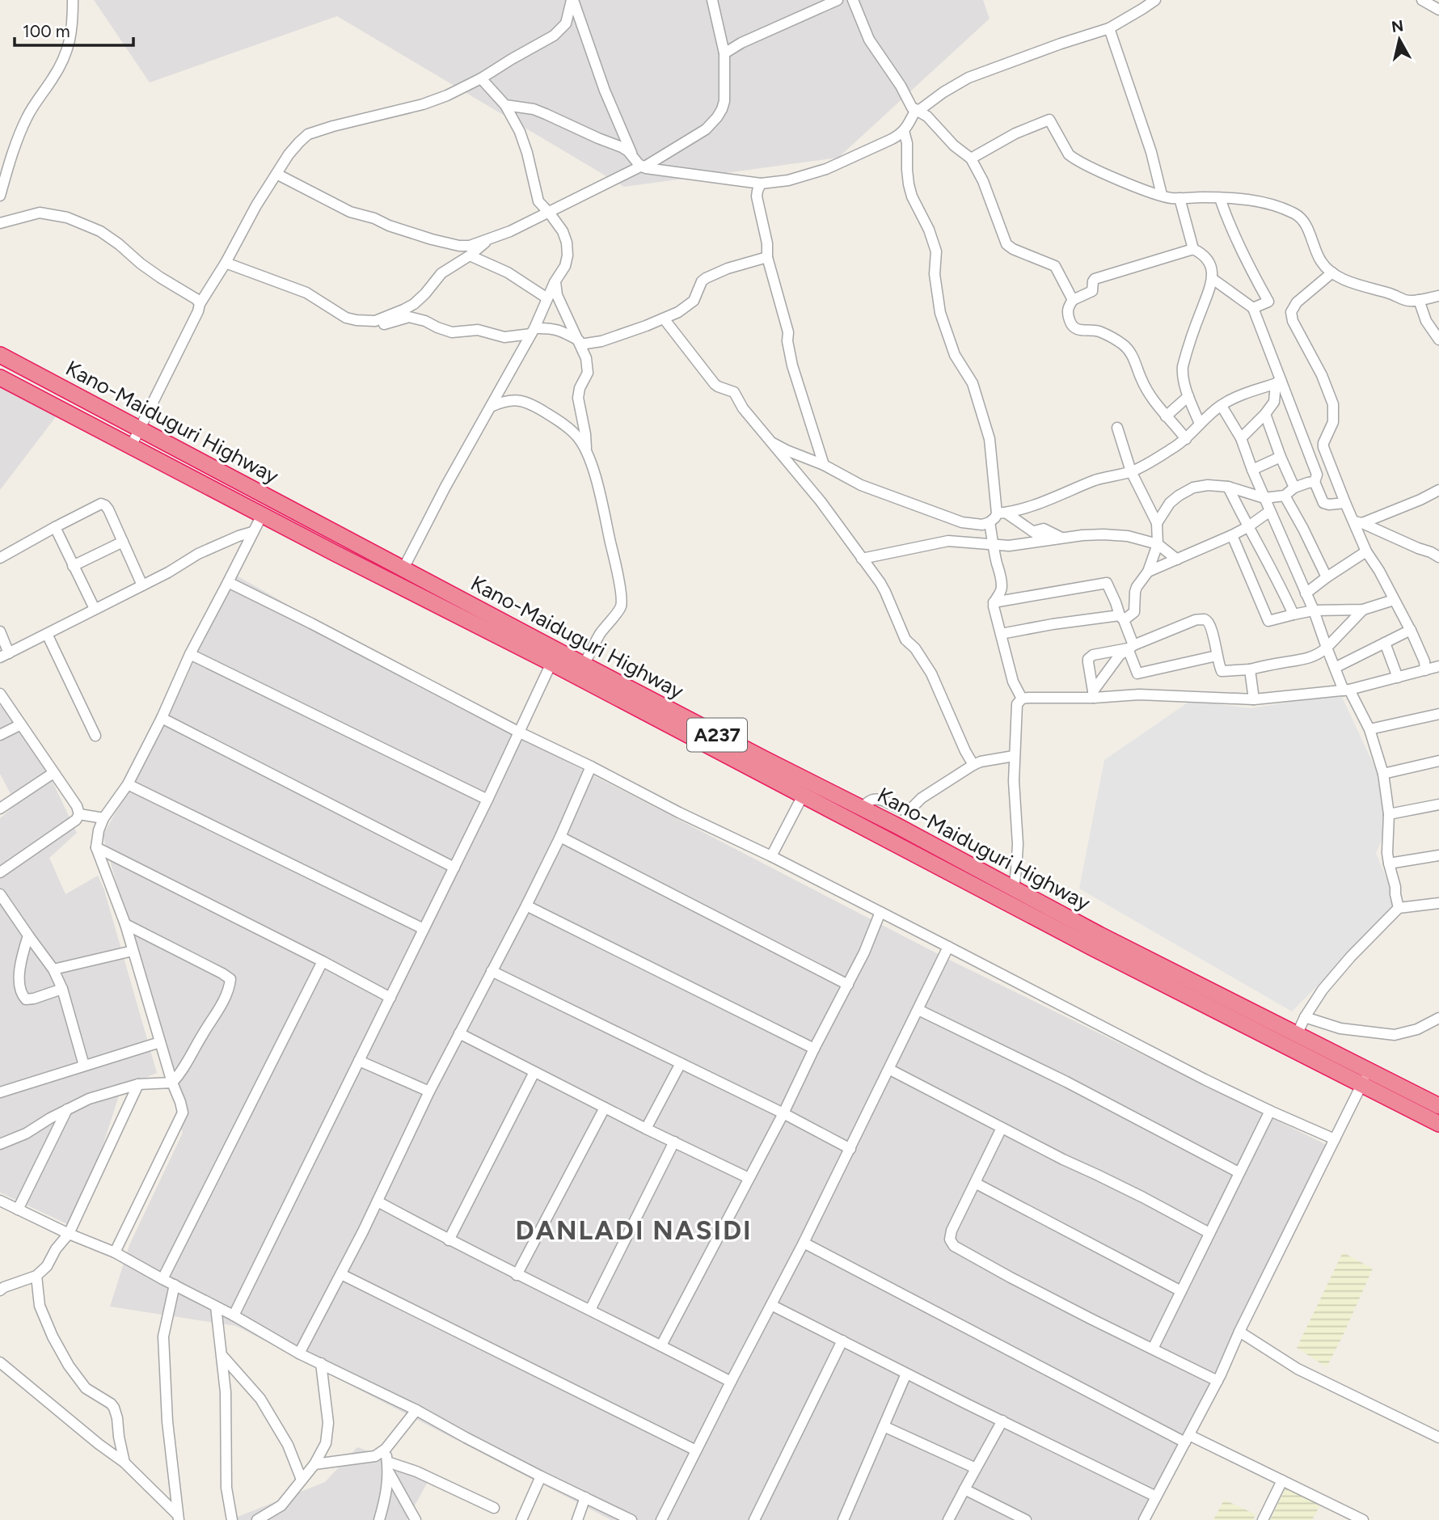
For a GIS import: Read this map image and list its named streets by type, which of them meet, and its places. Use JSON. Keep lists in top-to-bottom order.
{
  "streets": {
    "highway": ["Kano-Maiduguri Highway", "A237"]
  },
  "districts": ["DANLADI NASIDI"],
  "scale_bar": "100 m",
  "north": "top"
}
